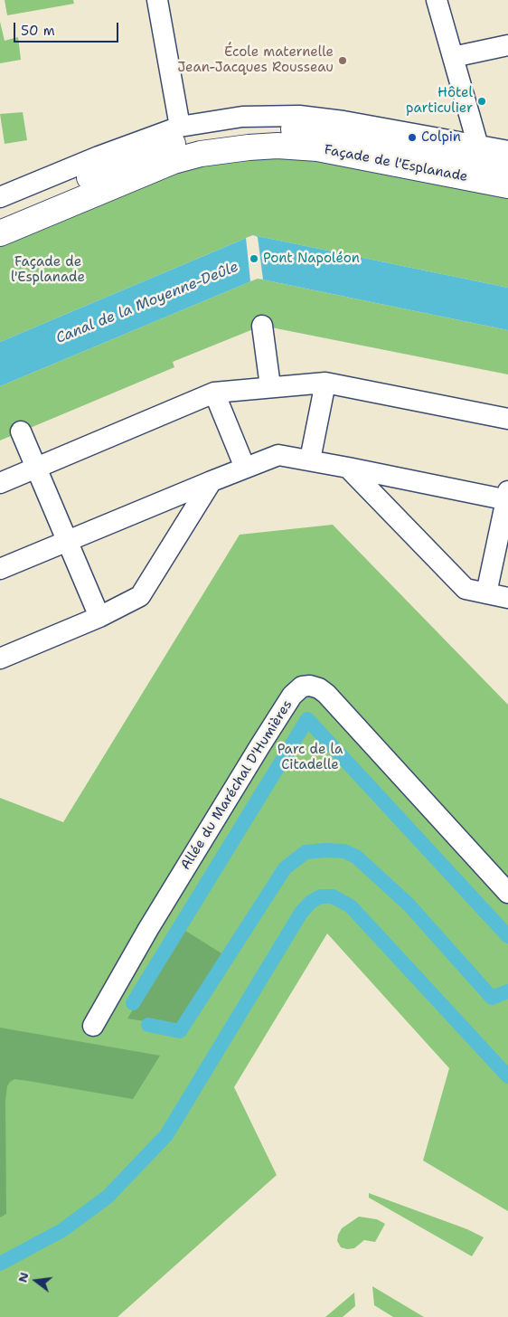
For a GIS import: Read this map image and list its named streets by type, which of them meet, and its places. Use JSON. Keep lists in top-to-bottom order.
{
  "streets": {
    "main road": ["Façade de l'Esplanade"],
    "street": ["Allée du Maréchal D'Humières"]
  },
  "water": ["Canal de la Moyenne-Deûle"],
  "parks": ["Façade de l'Esplanade", "Parc de la Citadelle"],
  "places": [
    "École maternelle Jean-Jacques Rousseau",
    "Hôtel particulier",
    "Colpin",
    "Pont Napoléon"
  ],
  "scale_bar": "50 m",
  "north": "left"
}
